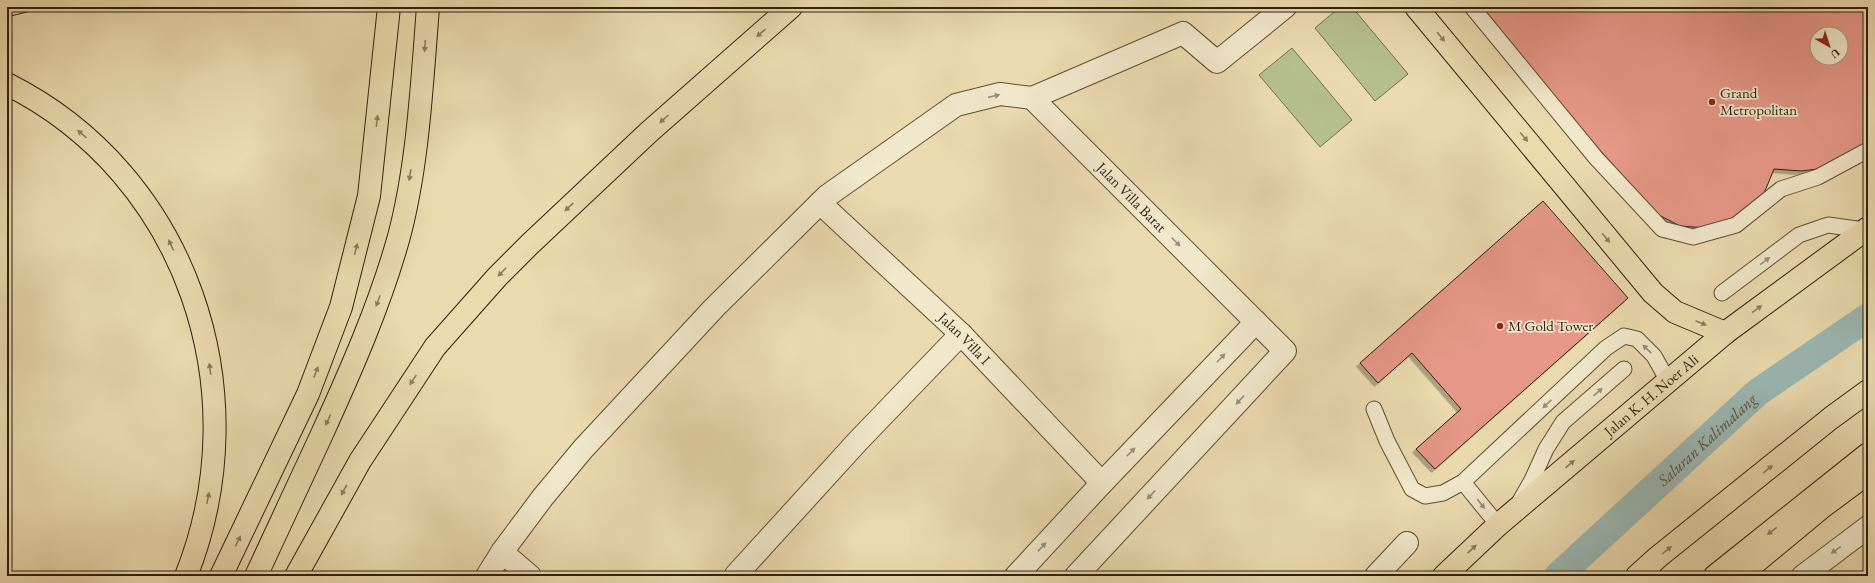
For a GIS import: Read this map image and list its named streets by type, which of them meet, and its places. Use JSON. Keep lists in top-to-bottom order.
{
  "streets": {
    "main road": ["Jalan K. H. Noer Ali"],
    "street": ["Jalan Villa Barat", "Jalan Villa I"]
  },
  "water": ["Saluran Kalimalang"],
  "places": ["Grand Metropolitan", "M Gold Tower"],
  "north": "bottom right"
}
